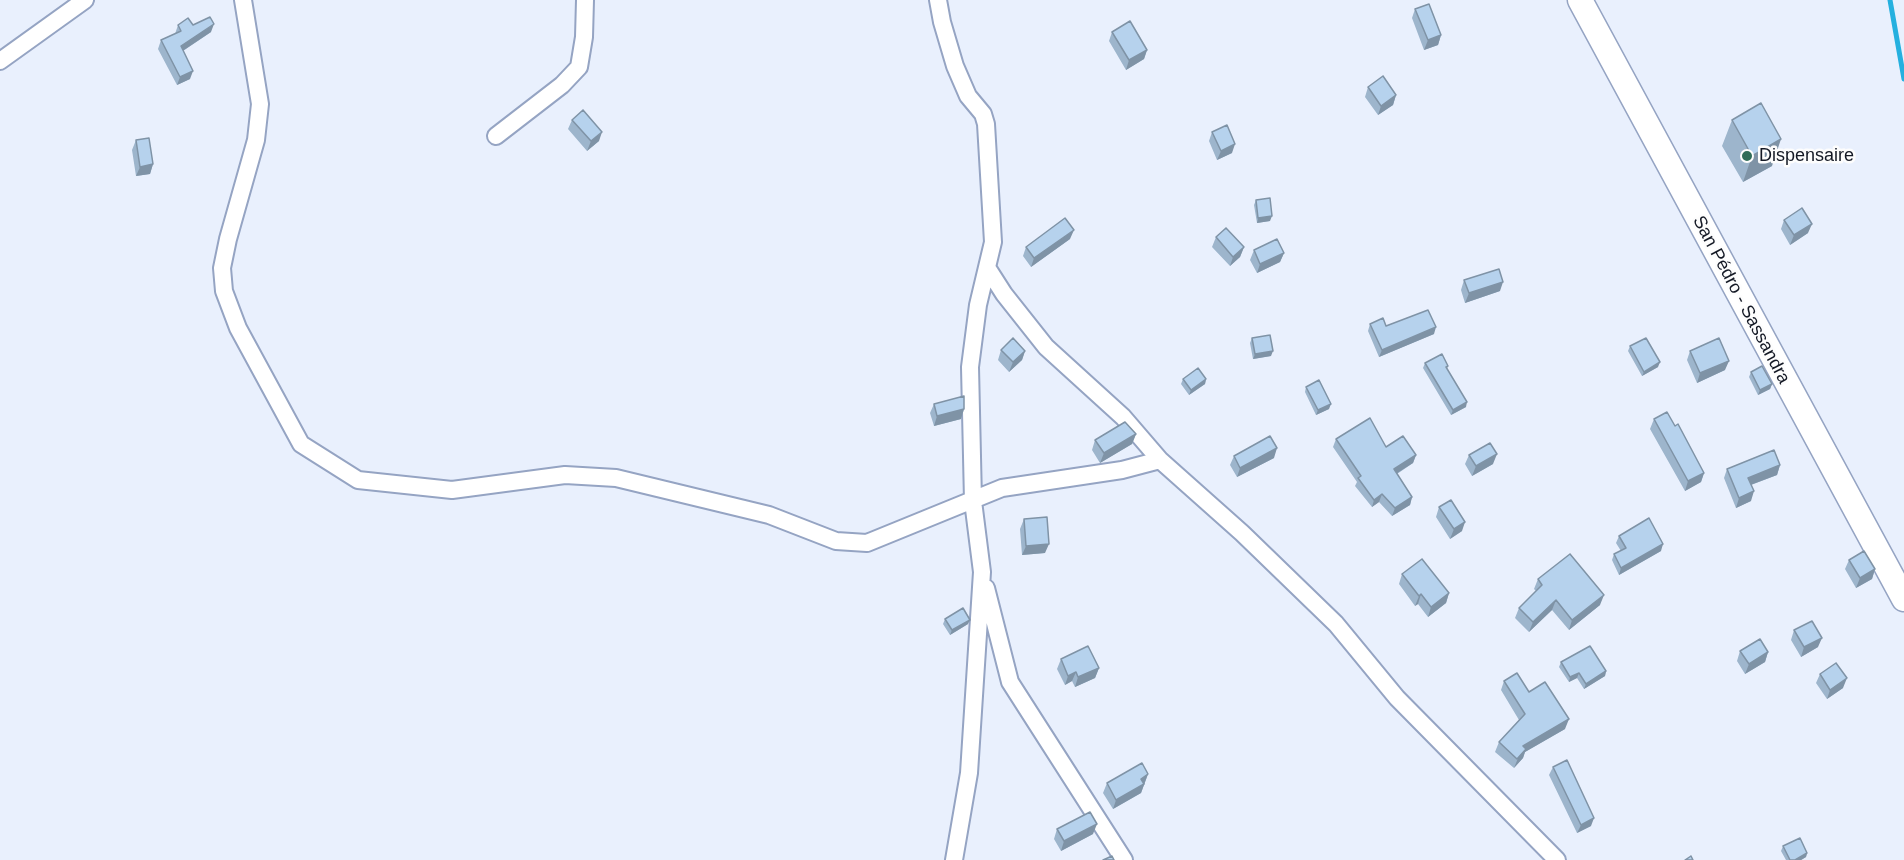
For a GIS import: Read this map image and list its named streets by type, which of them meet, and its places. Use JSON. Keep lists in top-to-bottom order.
{
  "streets": {
    "main road": ["San Pédro - Sassandra"]
  },
  "places": ["Dispensaire"]
}
